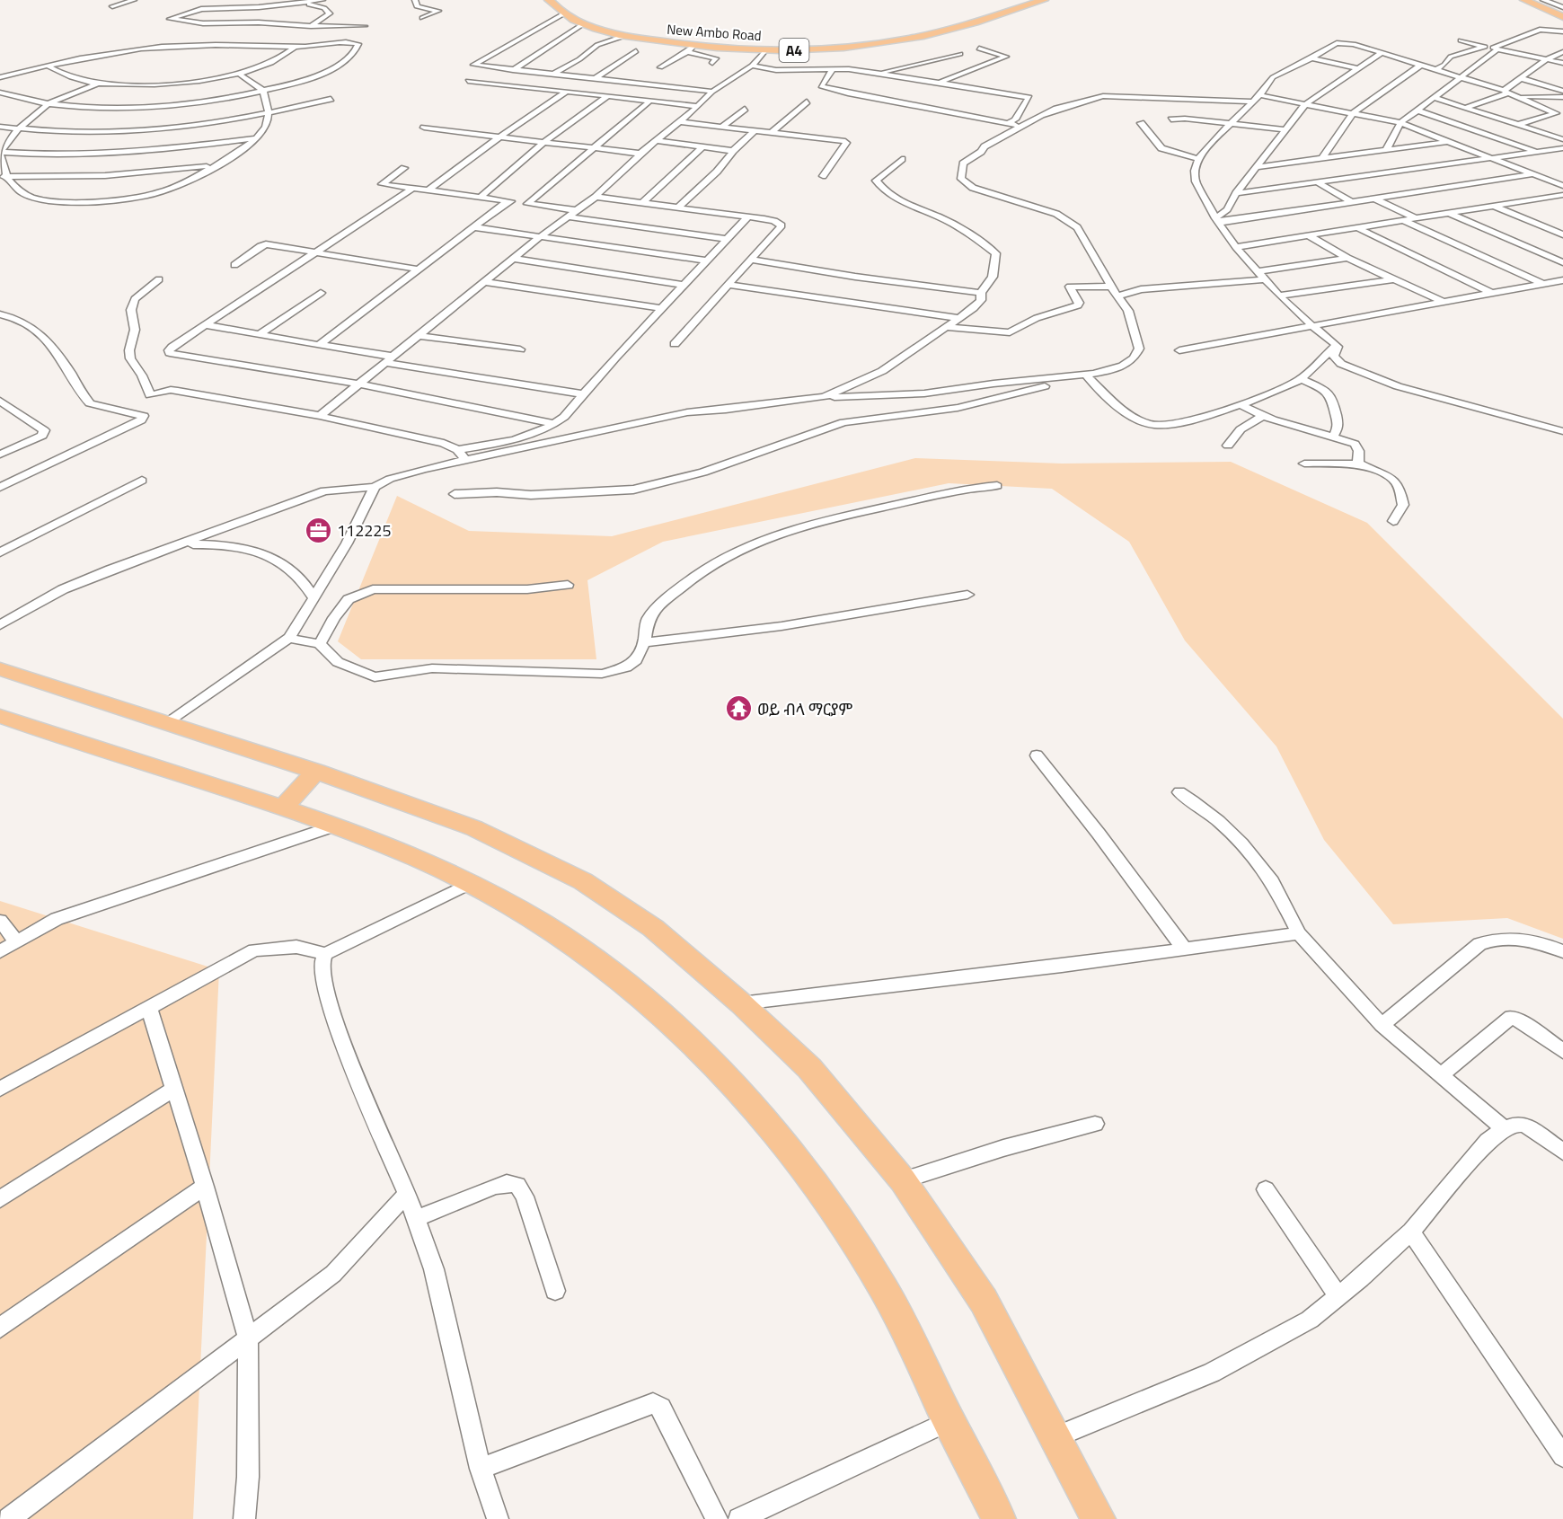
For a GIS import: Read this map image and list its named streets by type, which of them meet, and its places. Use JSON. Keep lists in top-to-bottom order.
{
  "streets": {
    "main road": ["New Ambo Road", "A4"]
  },
  "places": {
    "office": ["112225"],
    "temple": ["ወይ ብላ ማርያም"]
  }
}
